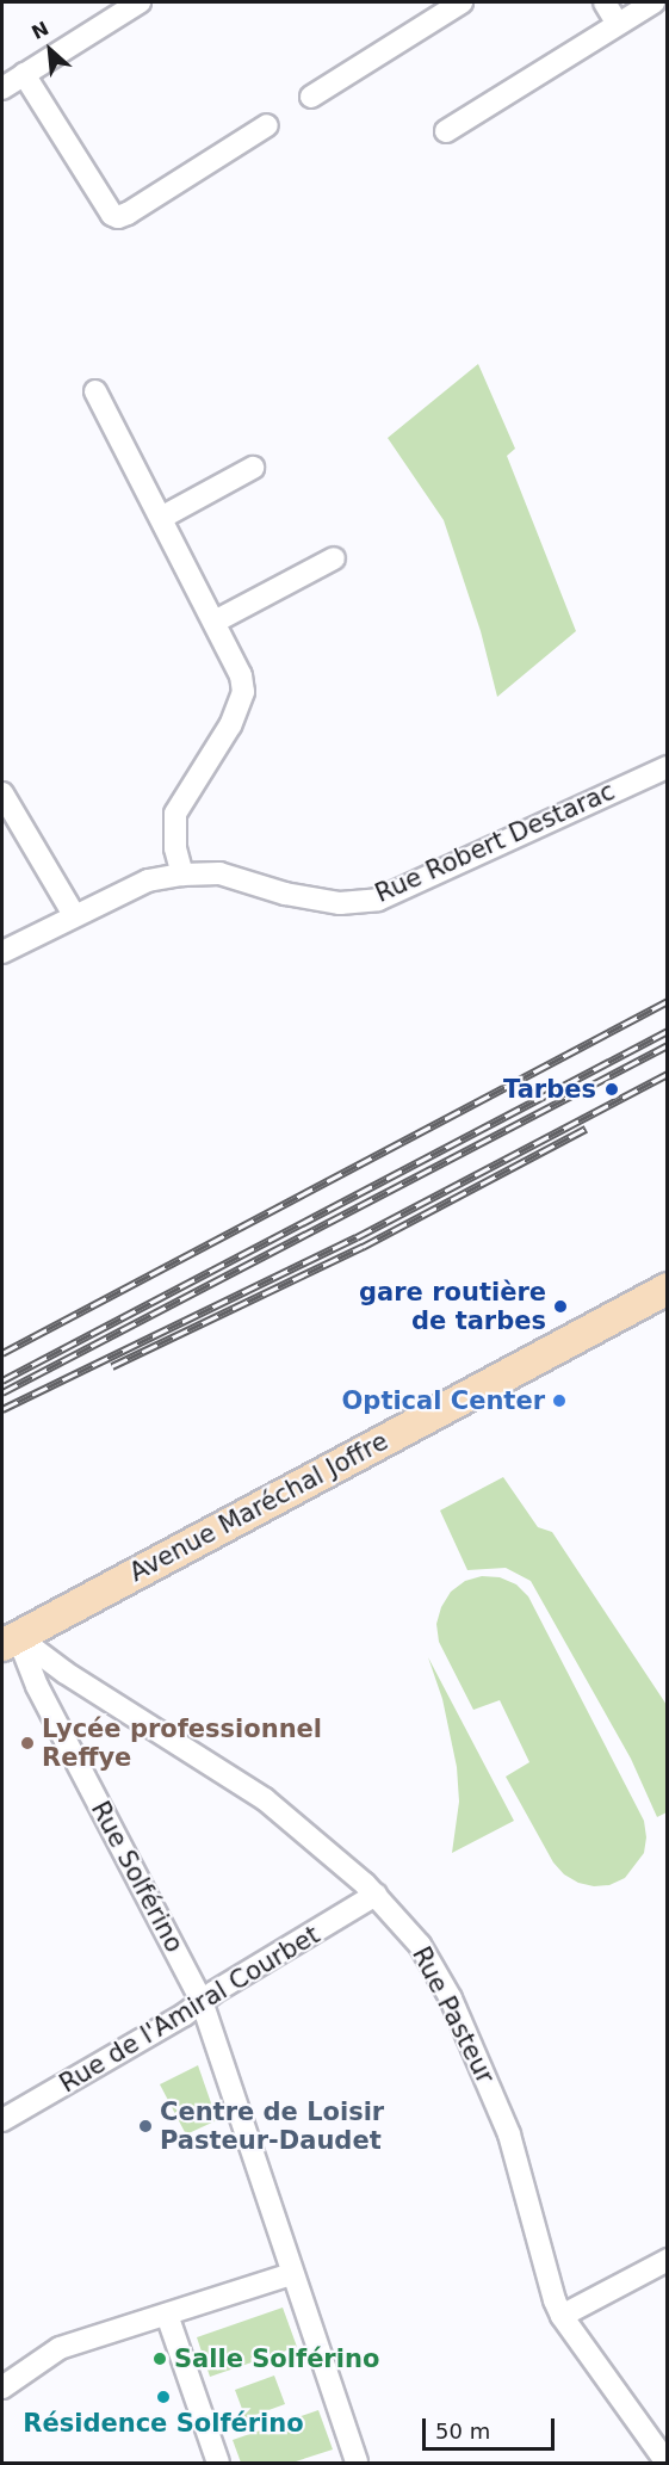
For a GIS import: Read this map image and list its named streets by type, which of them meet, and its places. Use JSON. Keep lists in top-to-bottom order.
{
  "streets": {
    "main road": ["Avenue Maréchal Joffre"],
    "street": [
      "Rue Robert Destarac",
      "Rue Solférino",
      "Rue de l'Amiral Courbet",
      "Rue Pasteur"
    ]
  },
  "crossings": [
    ["Avenue Maréchal Joffre", "Rue Solférino"],
    ["Avenue Maréchal Joffre", "Rue Pasteur"],
    ["Rue Solférino", "Rue de l'Amiral Courbet"],
    ["Rue Solférino", "Rue Pasteur"],
    ["Rue de l'Amiral Courbet", "Rue Pasteur"]
  ],
  "places": [
    "Tarbes",
    "gare routière de tarbes",
    "Optical Center",
    "Lycée professionnel Reffye",
    "Centre de Loisir Pasteur-Daudet",
    "Salle Solférino",
    "Résidence Solférino"
  ],
  "scale_bar": "50 m",
  "north": "top left"
}
